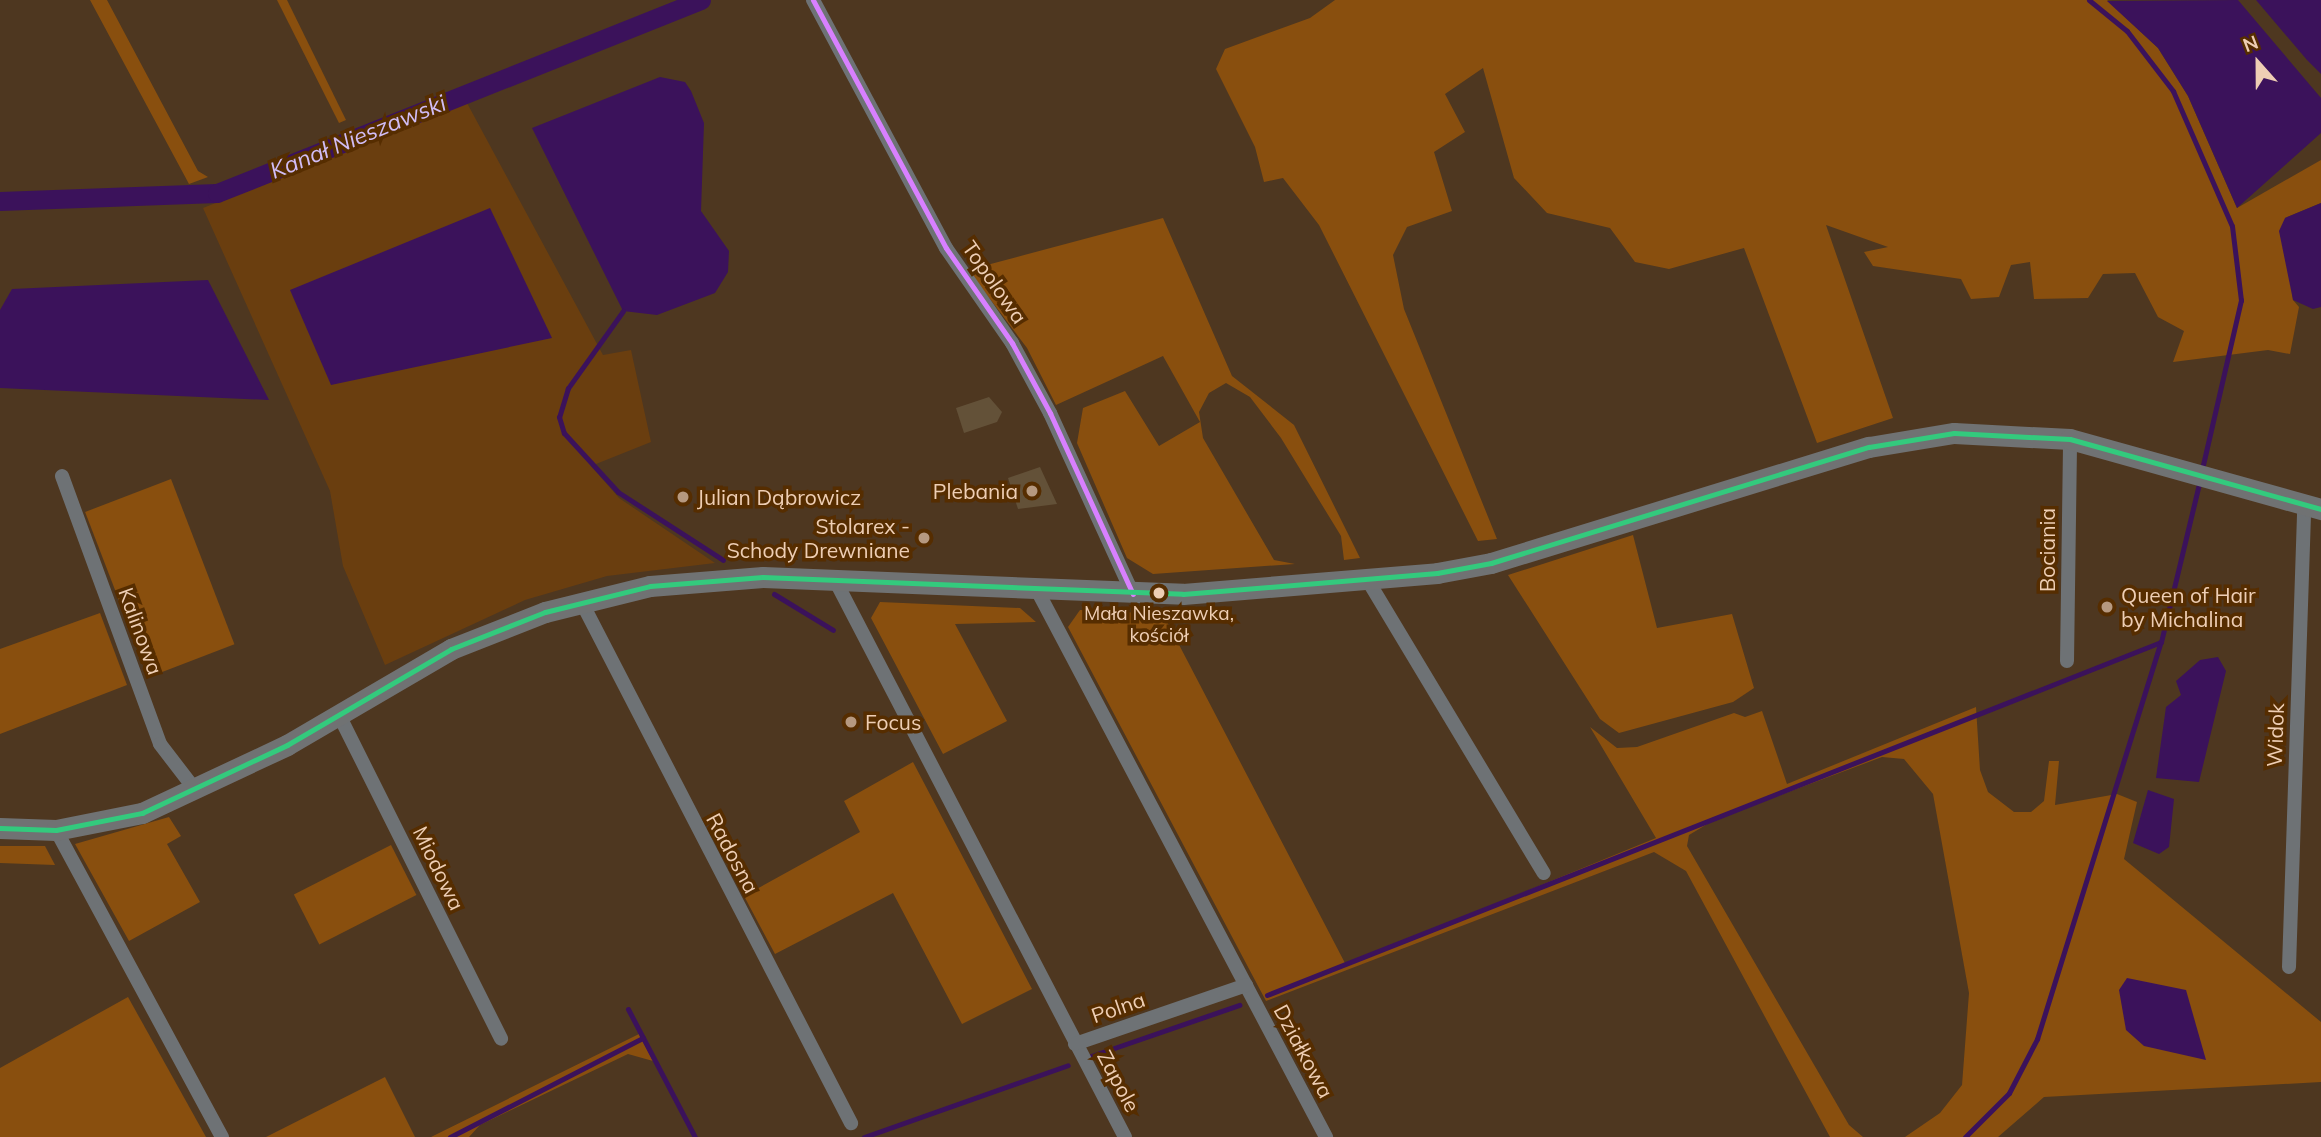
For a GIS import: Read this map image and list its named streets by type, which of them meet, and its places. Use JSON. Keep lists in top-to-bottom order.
{
  "streets": {
    "street": [
      "Topolowa",
      "Bociania",
      "Kalinowa",
      "Widok",
      "Radosna",
      "Miodowa",
      "Polna",
      "Działkowa",
      "Zapole"
    ]
  },
  "crossings": [
    ["Polna", "Działkowa"],
    ["Polna", "Zapole"]
  ],
  "water": ["Kanał Nieszawski"],
  "places": [
    "Plebania",
    "Julian Dąbrowicz",
    "Stolarex - Schody Drewniane",
    "Mała Nieszawka, kościół",
    "Queen of Hair by Michalina",
    "Focus"
  ],
  "north": "top"
}
